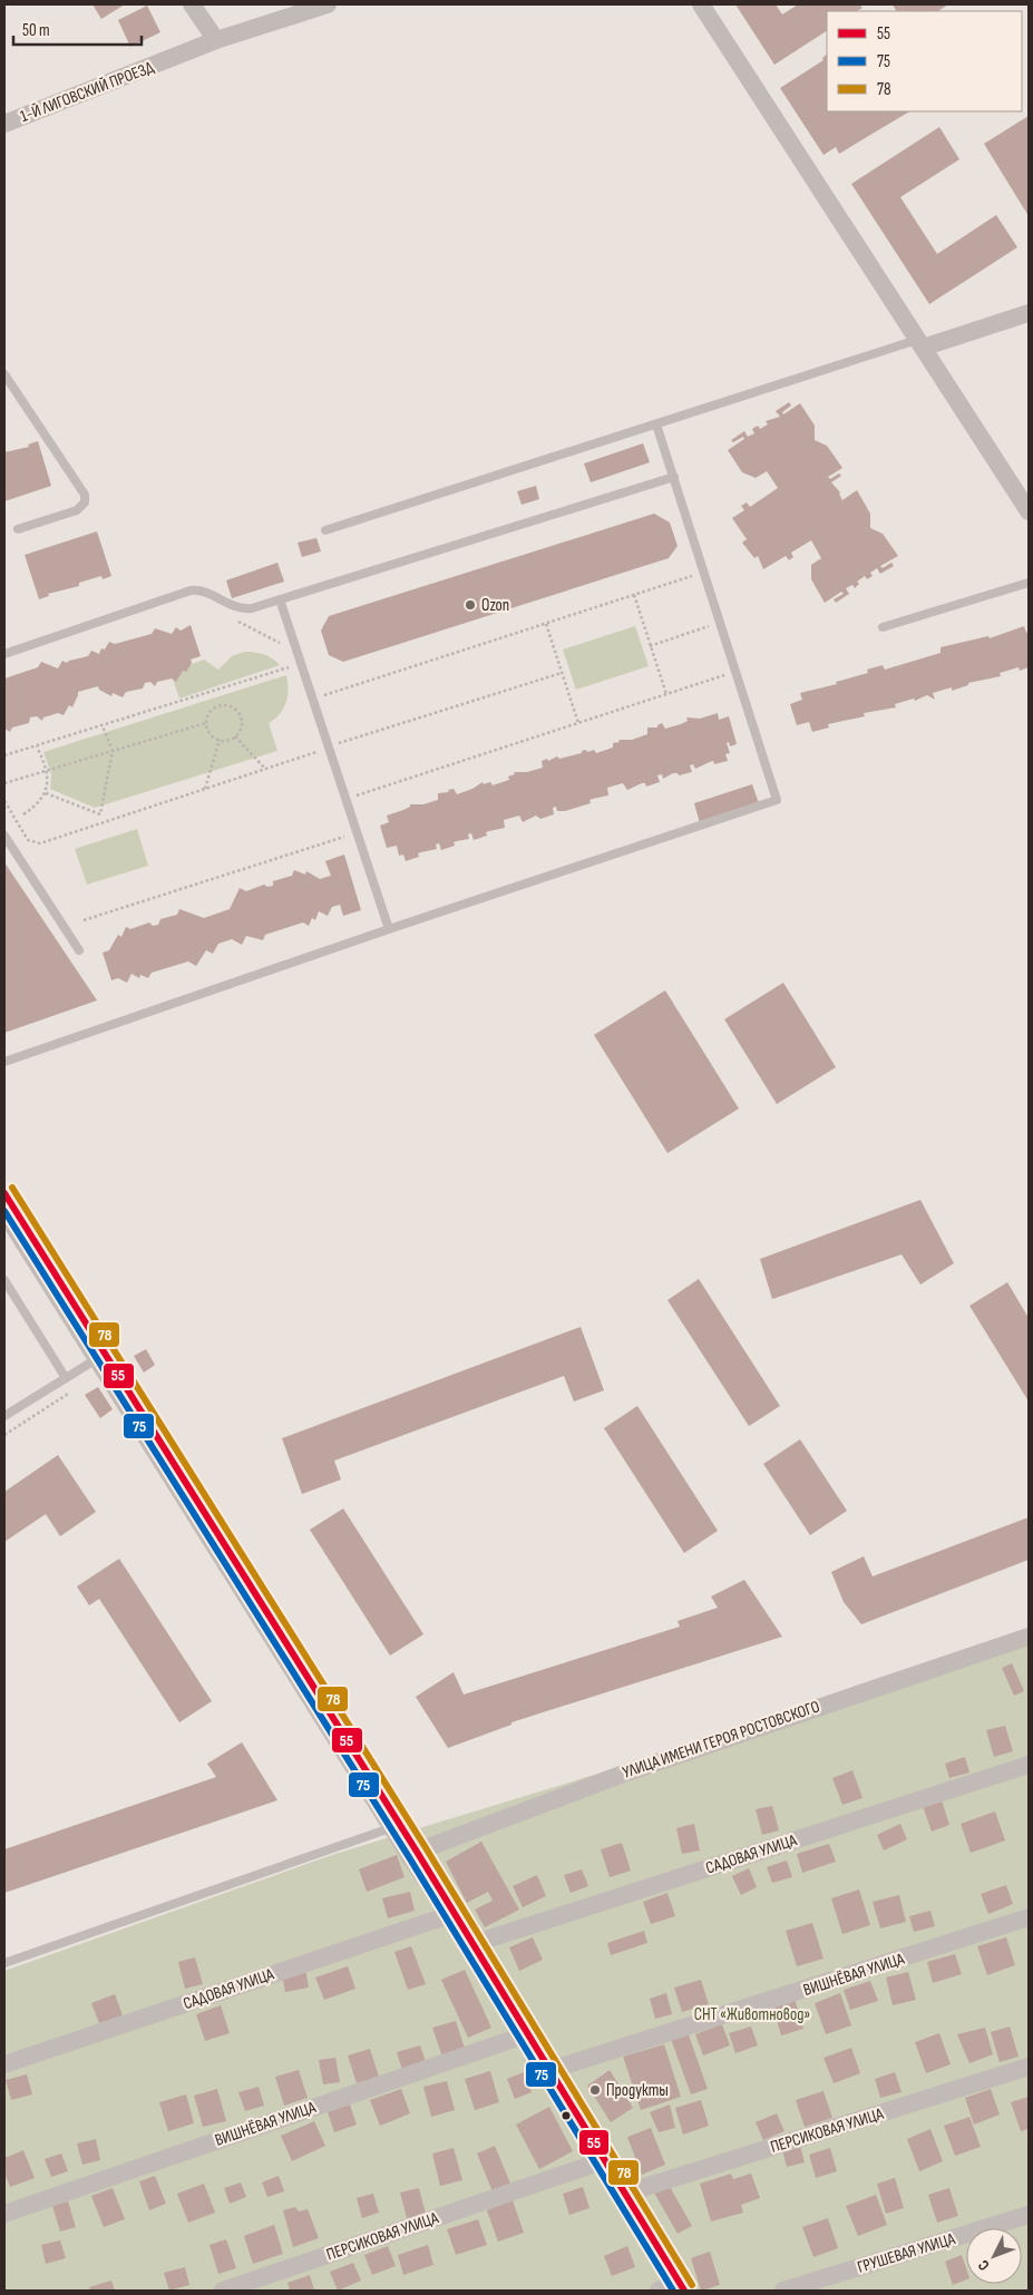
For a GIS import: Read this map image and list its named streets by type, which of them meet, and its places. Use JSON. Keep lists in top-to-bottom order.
{
  "streets": {
    "street": [
      "1-Й ЛИГОВСКИЙ ПРОЕЗД",
      "УЛИЦА ИМЕНИ ГЕРОЯ РОСТОВСКОГО",
      "САДОВАЯ УЛИЦА",
      "ВИШНЁВАЯ УЛИЦА",
      "ПЕРСИКОВАЯ УЛИЦА",
      "ГРУШЕВАЯ УЛИЦА"
    ]
  },
  "parks": ["СНТ «Животновод»"],
  "places": ["Ozon", "Продукты"],
  "lines": ["transit line 78", "transit line 55", "transit line 75"],
  "legend": ["55", "75", "78"],
  "scale_bar": "50 m",
  "north": "bottom left"
}
